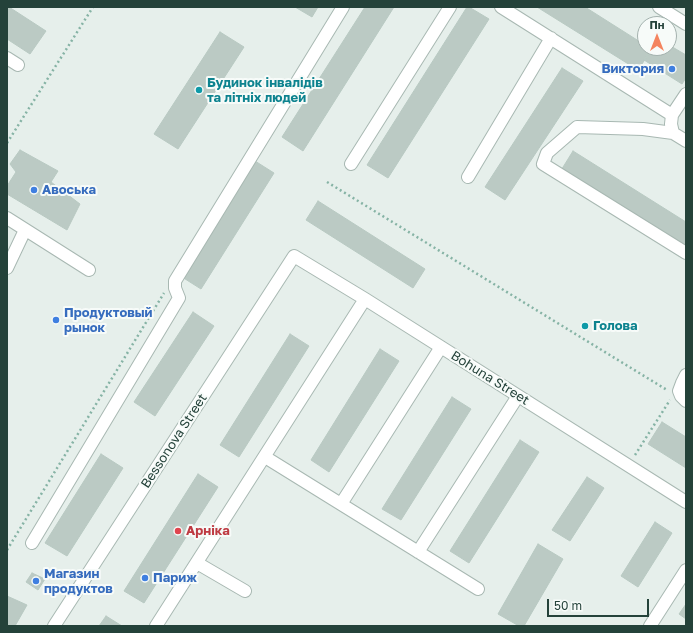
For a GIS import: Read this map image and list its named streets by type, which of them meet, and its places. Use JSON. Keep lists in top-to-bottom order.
{
  "streets": {
    "street": ["Bohuna Street", "Bessonova Street"]
  },
  "crossings": [
    ["Bohuna Street", "Bessonova Street"]
  ],
  "places": [
    "Виктория",
    "Будинок інвалідів та літніх людей",
    "Авоська",
    "Продуктовый рынок",
    "Голова",
    "Арніка",
    "Париж",
    "Магазин продуктов"
  ],
  "scale_bar": "50 m",
  "north": "top"
}
